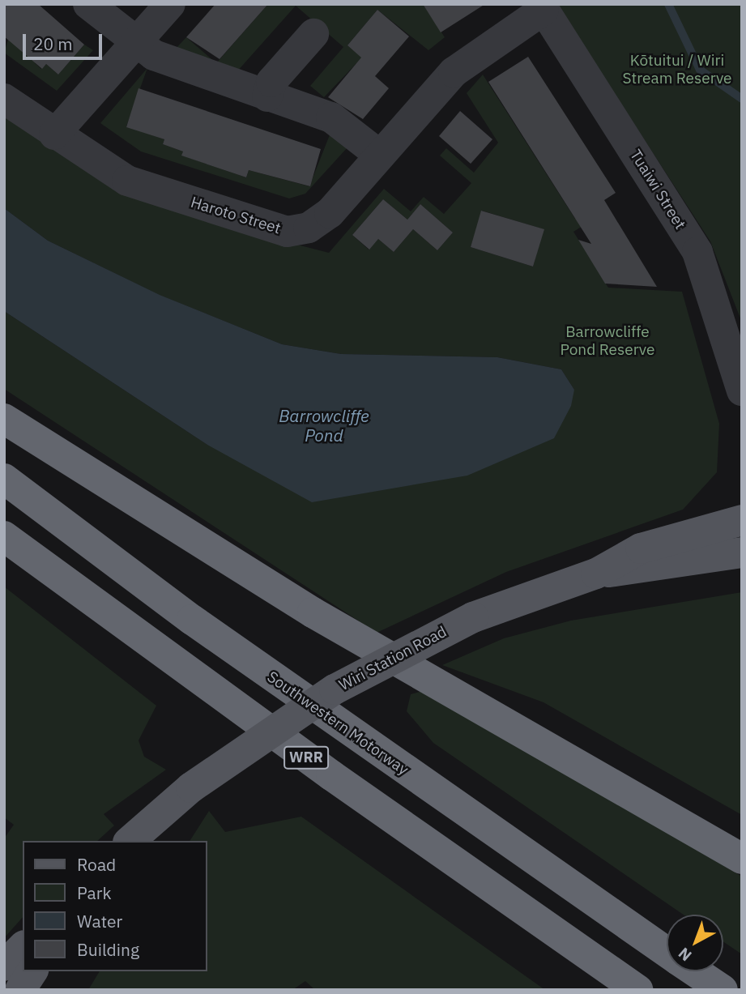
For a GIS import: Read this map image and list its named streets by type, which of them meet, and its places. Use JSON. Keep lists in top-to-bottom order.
{
  "streets": {
    "highway": ["Southwestern Motorway", "WRR"],
    "main road": ["Wiri Station Road"],
    "street": ["Tuaiwi Street", "Haroto Street"]
  },
  "crossings": [
    ["Tuaiwi Street", "Haroto Street"]
  ],
  "water": ["Barrowcliffe Pond"],
  "parks": ["Kōtuitui / Wiri Stream Reserve", "Barrowcliffe Pond Reserve"],
  "legend": [
    "Road",
    "Park",
    "Water",
    "Building"
  ],
  "scale_bar": "20 m",
  "north": "bottom left"
}
